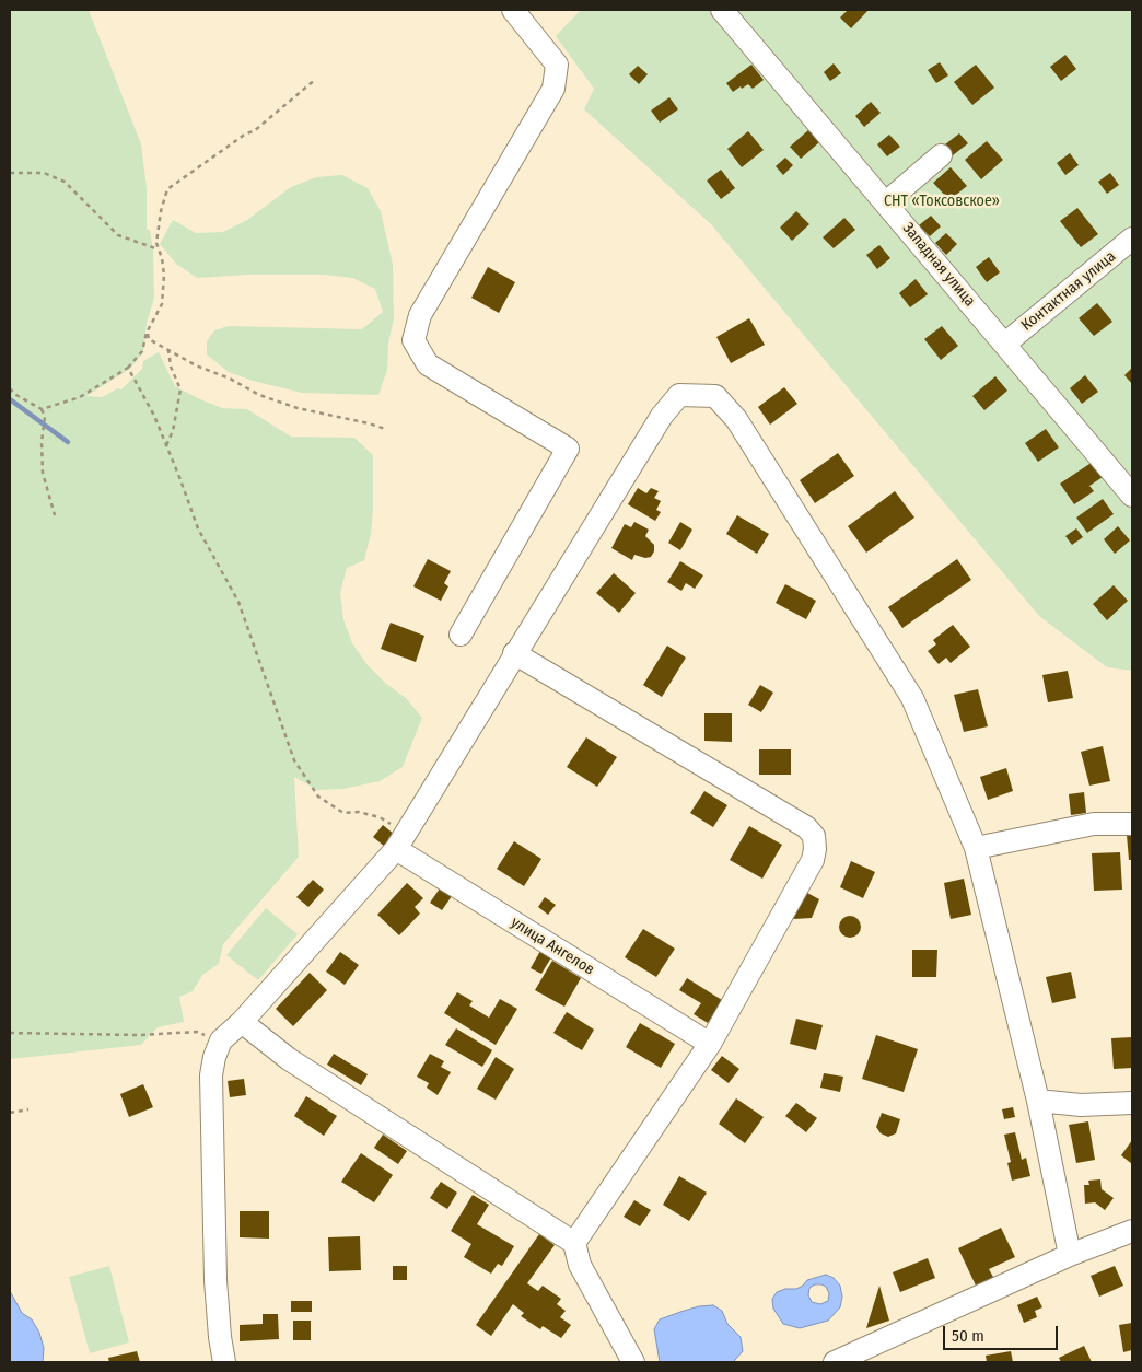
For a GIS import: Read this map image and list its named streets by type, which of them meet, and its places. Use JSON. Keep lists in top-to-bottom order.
{
  "streets": {
    "street": ["Западная улица", "Контактная улица", "улица Ангелов"]
  },
  "crossings": [
    ["Западная улица", "Контактная улица"]
  ],
  "parks": ["СНТ «Токсовское»"],
  "scale_bar": "50 m"
}
